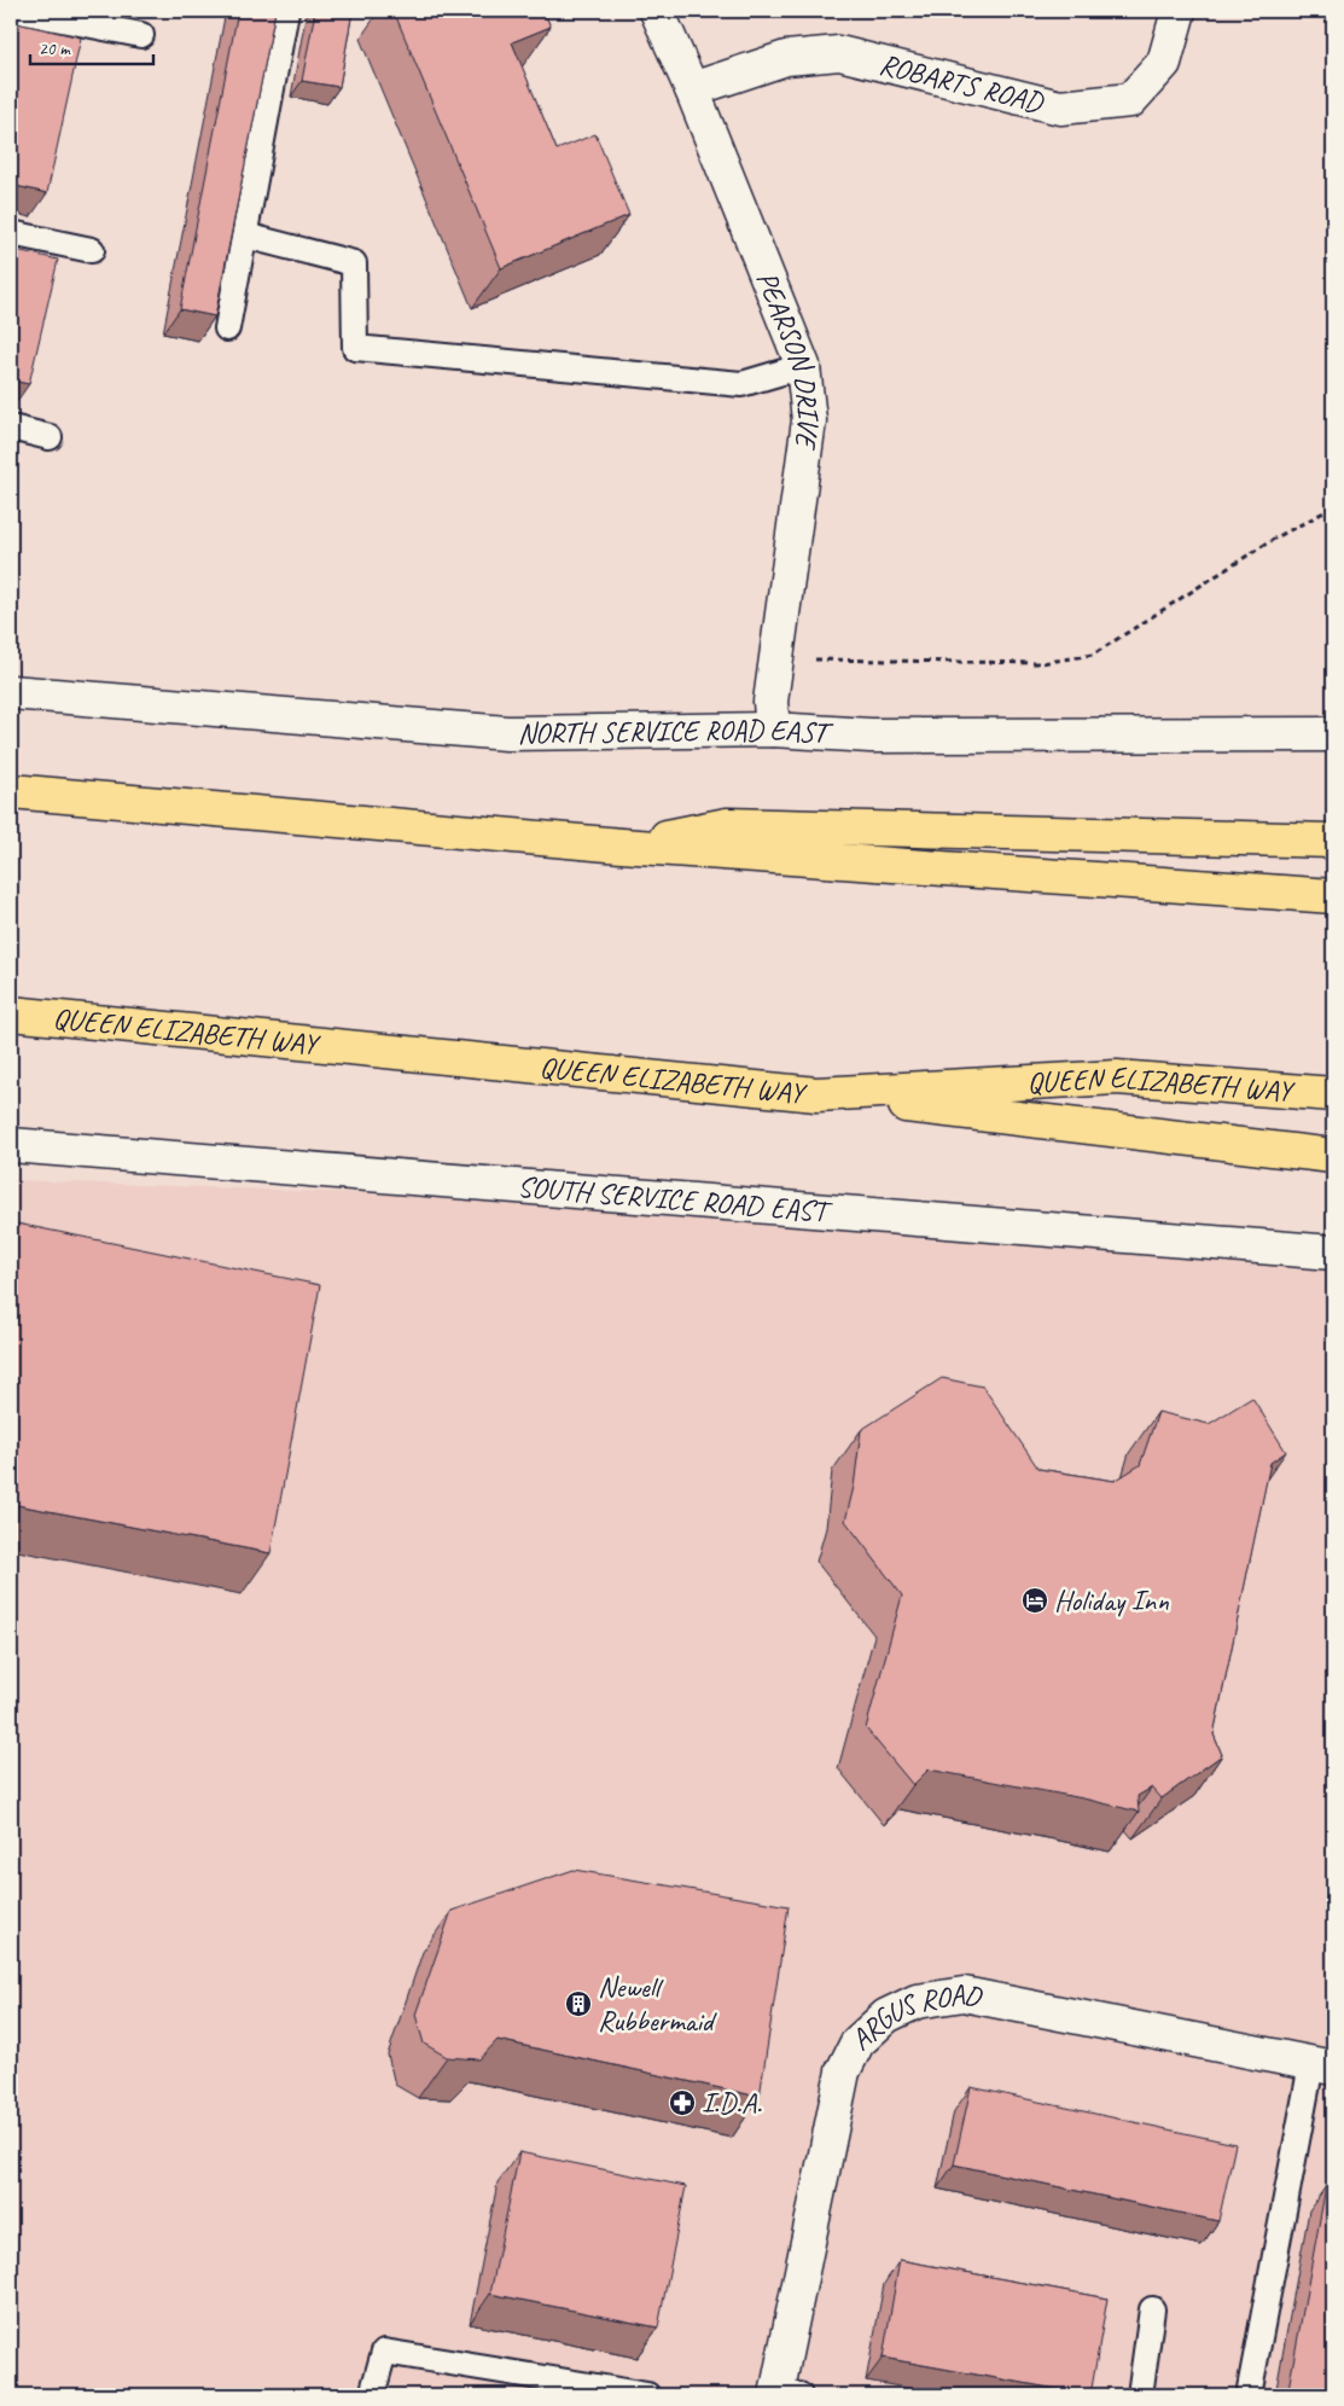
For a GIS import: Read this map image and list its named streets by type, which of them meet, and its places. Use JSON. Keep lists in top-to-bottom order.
{
  "streets": {
    "highway": ["QUEEN ELIZABETH WAY"],
    "street": [
      "ROBARTS ROAD",
      "PEARSON DRIVE",
      "NORTH SERVICE ROAD EAST",
      "SOUTH SERVICE ROAD EAST",
      "ARGUS ROAD"
    ]
  },
  "crossings": [
    ["ROBARTS ROAD", "PEARSON DRIVE"],
    ["PEARSON DRIVE", "NORTH SERVICE ROAD EAST"]
  ],
  "places": {
    "hotel": ["Holiday Inn"],
    "building": ["Newell Rubbermaid"],
    "pharmacy": ["I.D.A."]
  },
  "scale_bar": "20 m"
}
